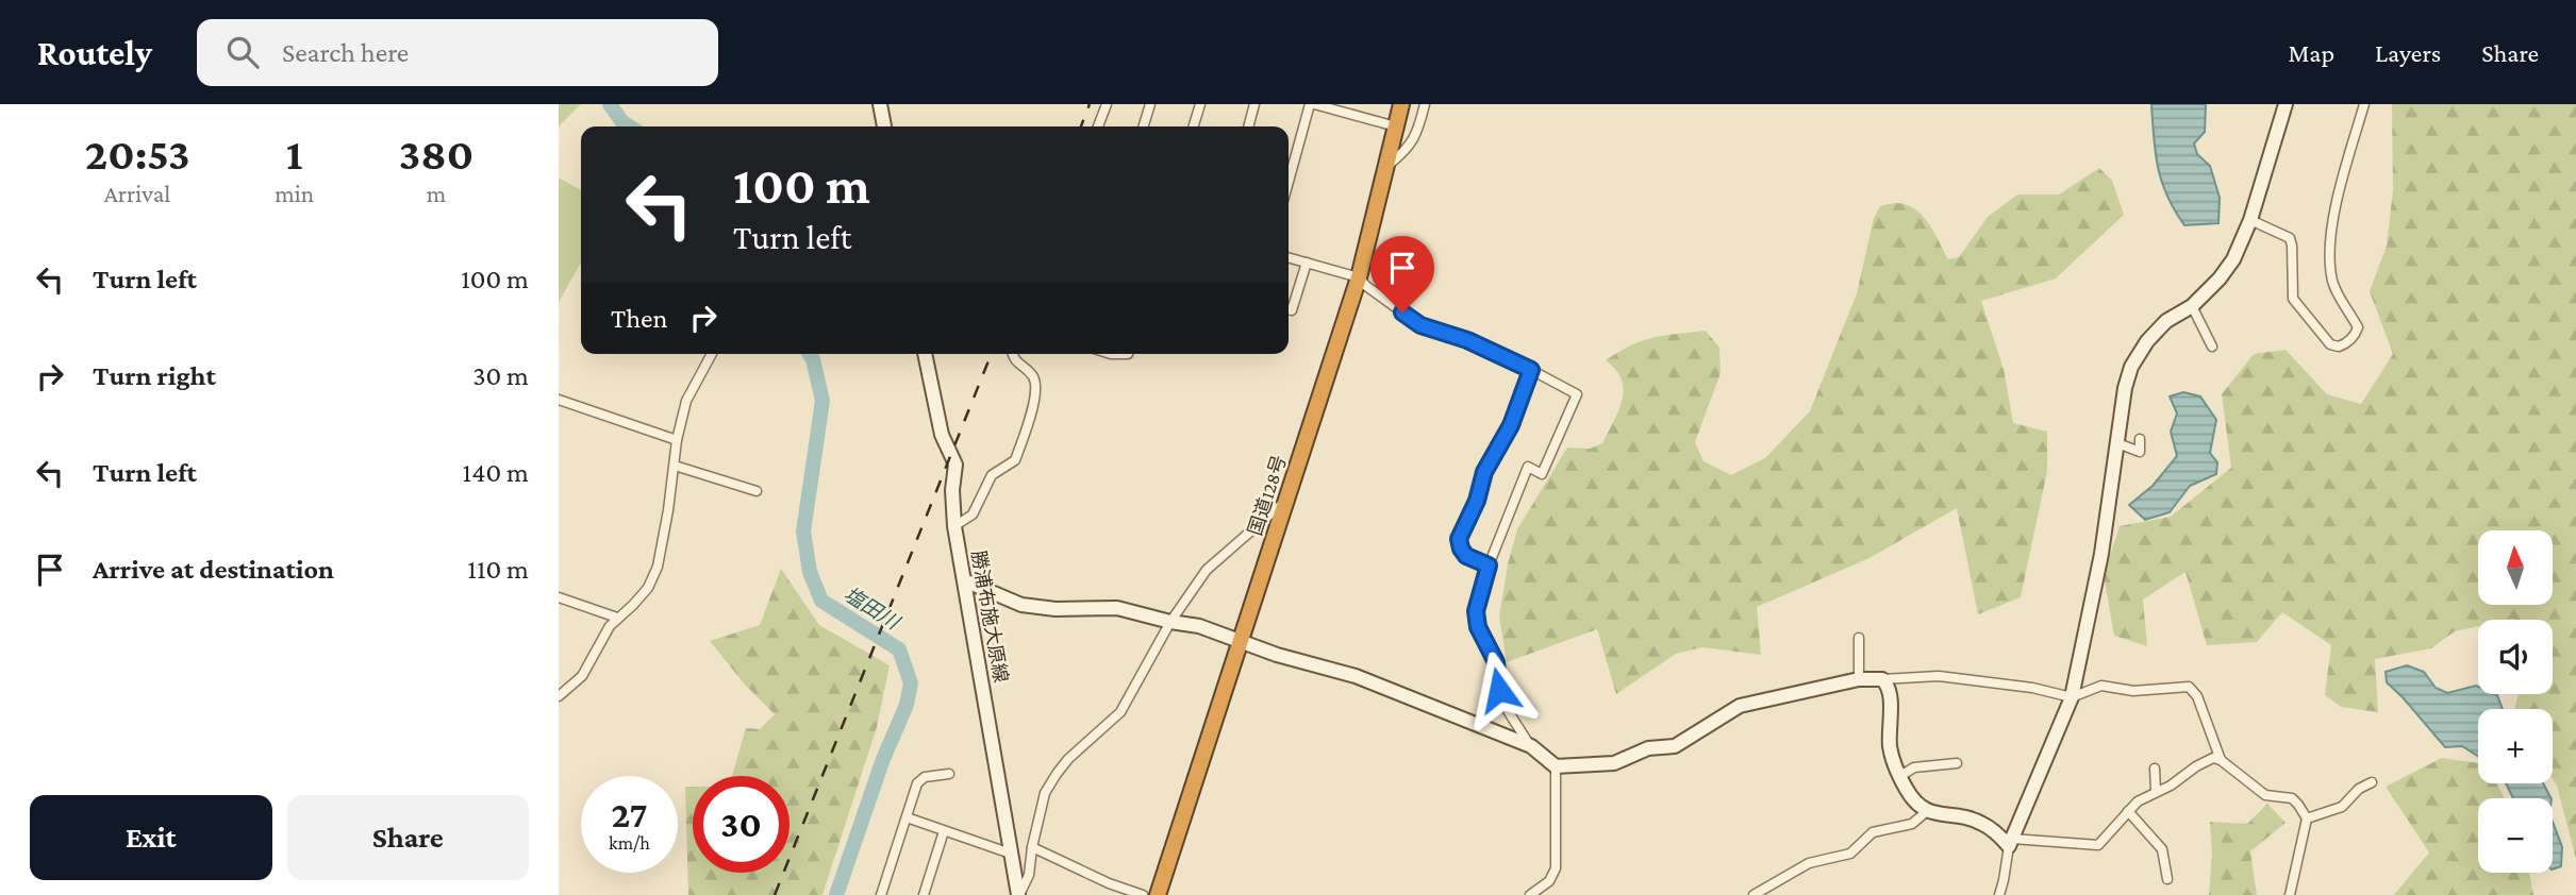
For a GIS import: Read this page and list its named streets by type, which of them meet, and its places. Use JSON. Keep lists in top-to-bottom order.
{
  "streets": {
    "highway": ["国道128号"],
    "street": ["勝浦布施大原線"]
  },
  "water": ["塩田川"],
  "north": "top",
  "page": {
    "header": "Routely",
    "search": "Search here",
    "nav": ["Map", "Layers", "Share"],
    "eta": [
      "20:53",
      "Arrival",
      "1",
      "min",
      "380",
      "m"
    ],
    "turn": ["100 m", "Turn left"],
    "list": [
      {
        "name": "Turn left",
        "value": "100 m"
      },
      {
        "name": "Turn right",
        "value": "30 m"
      },
      {
        "name": "Turn left",
        "value": "140 m"
      },
      {
        "name": "Arrive at destination",
        "value": "110 m"
      }
    ],
    "then": "Then",
    "map_buttons": ["+", "−"],
    "speed": "27 km/h",
    "limit": "30",
    "buttons": ["Exit", "Share"]
  }
}
